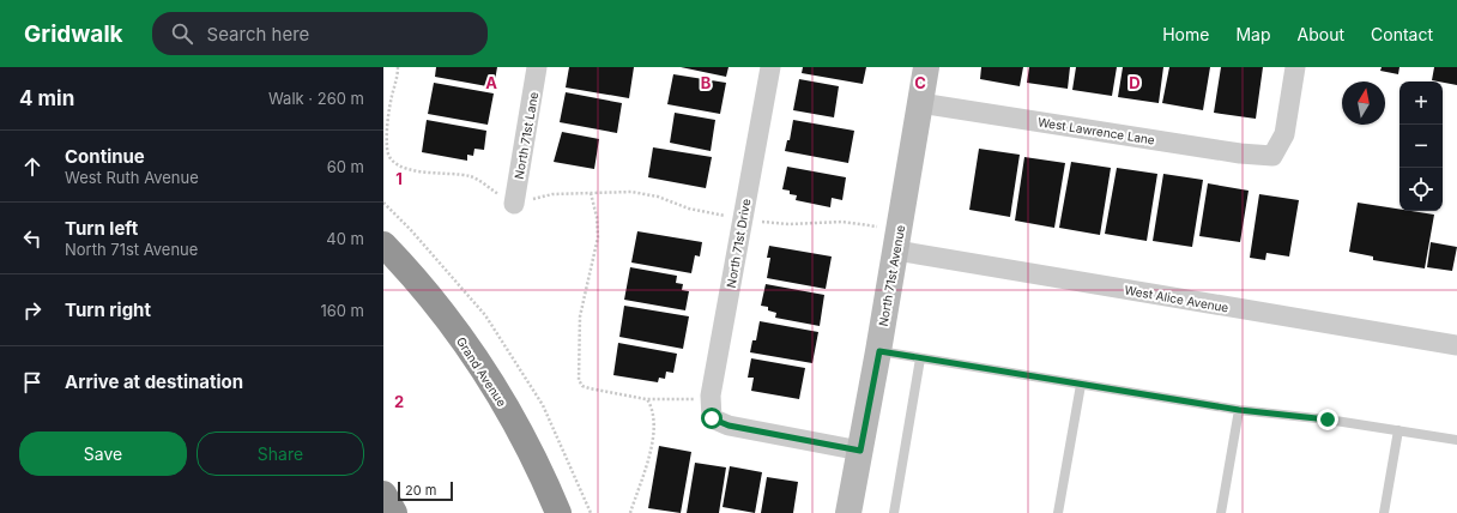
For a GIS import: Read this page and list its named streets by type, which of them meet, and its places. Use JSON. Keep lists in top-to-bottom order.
{
  "streets": {
    "highway": ["Grand Avenue"],
    "street": [
      "West Lawrence Lane",
      "North 71st Lane",
      "North 71st Drive",
      "North 71st Avenue",
      "West Alice Avenue"
    ]
  },
  "crossings": [
    ["West Lawrence Lane", "North 71st Avenue"],
    ["North 71st Avenue", "West Alice Avenue"]
  ],
  "scale_bar": "20 m",
  "north": "top",
  "page": {
    "header": "Gridwalk",
    "search": "Search here",
    "nav": [
      "Home",
      "Map",
      "About",
      "Contact"
    ],
    "heading": ["4 min", "Walk · 260 m"],
    "map_buttons": ["+", "−"],
    "list": [
      ["Continue", "West Ruth Avenue", "60 m"],
      ["Turn left", "North 71st Avenue", "40 m"],
      ["Turn right", "160 m"],
      "Arrive at destination"
    ],
    "buttons": ["Save", "Share"],
    "scale": "20 m"
  },
  "grid": {
    "columns": [
      "A",
      "B",
      "C",
      "D"
    ],
    "rows": ["1", "2"]
  }
}
